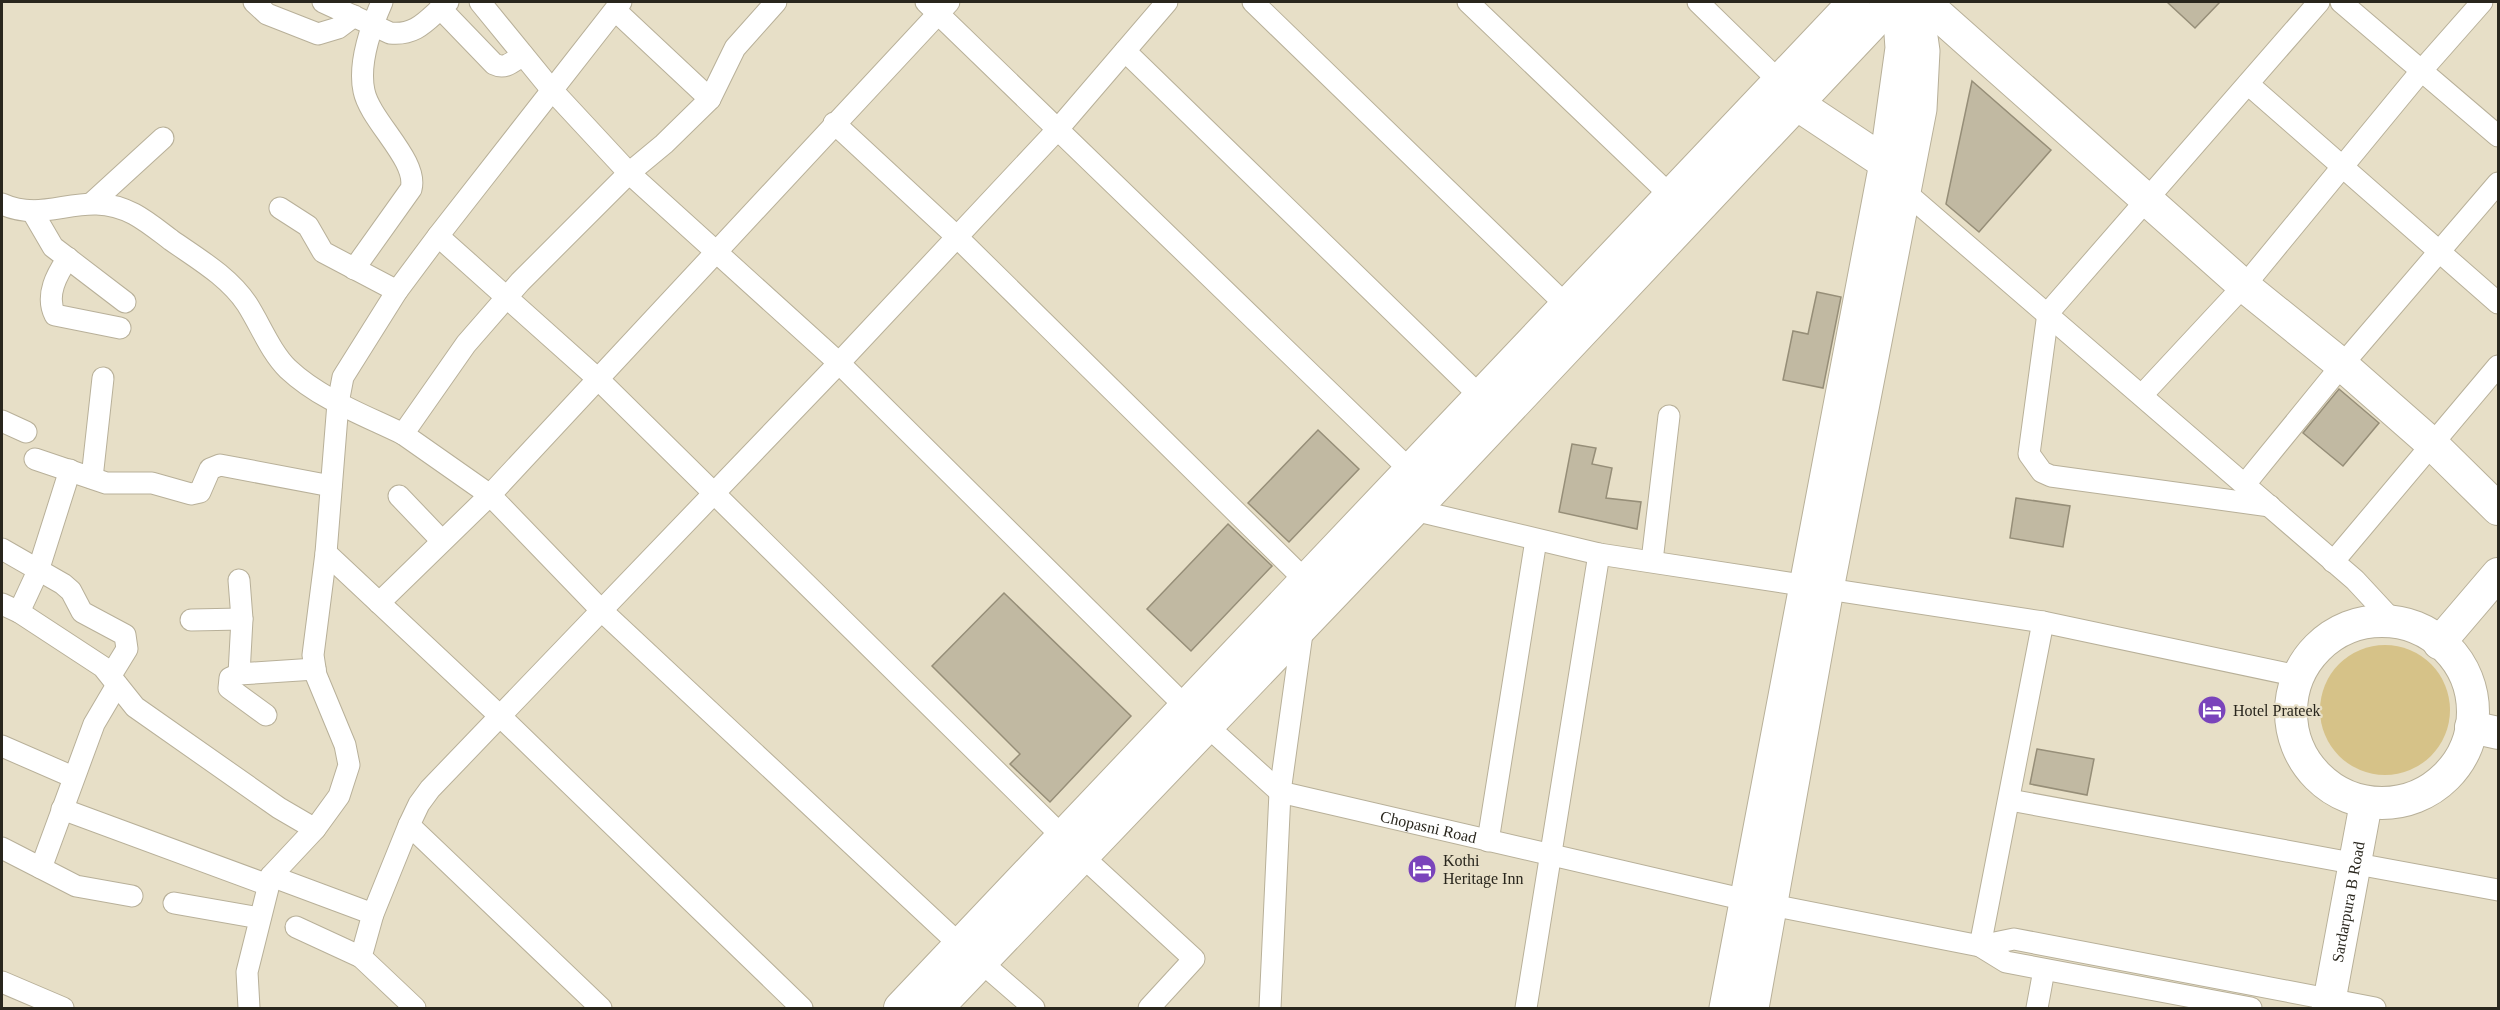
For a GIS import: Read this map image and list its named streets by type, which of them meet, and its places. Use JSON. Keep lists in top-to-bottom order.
{
  "streets": {
    "main road": ["Sardarpura B Road"],
    "street": ["Chopasni Road"]
  },
  "places": {
    "hotel": ["Hotel Prateek", "Kothi Heritage Inn"]
  }
}
